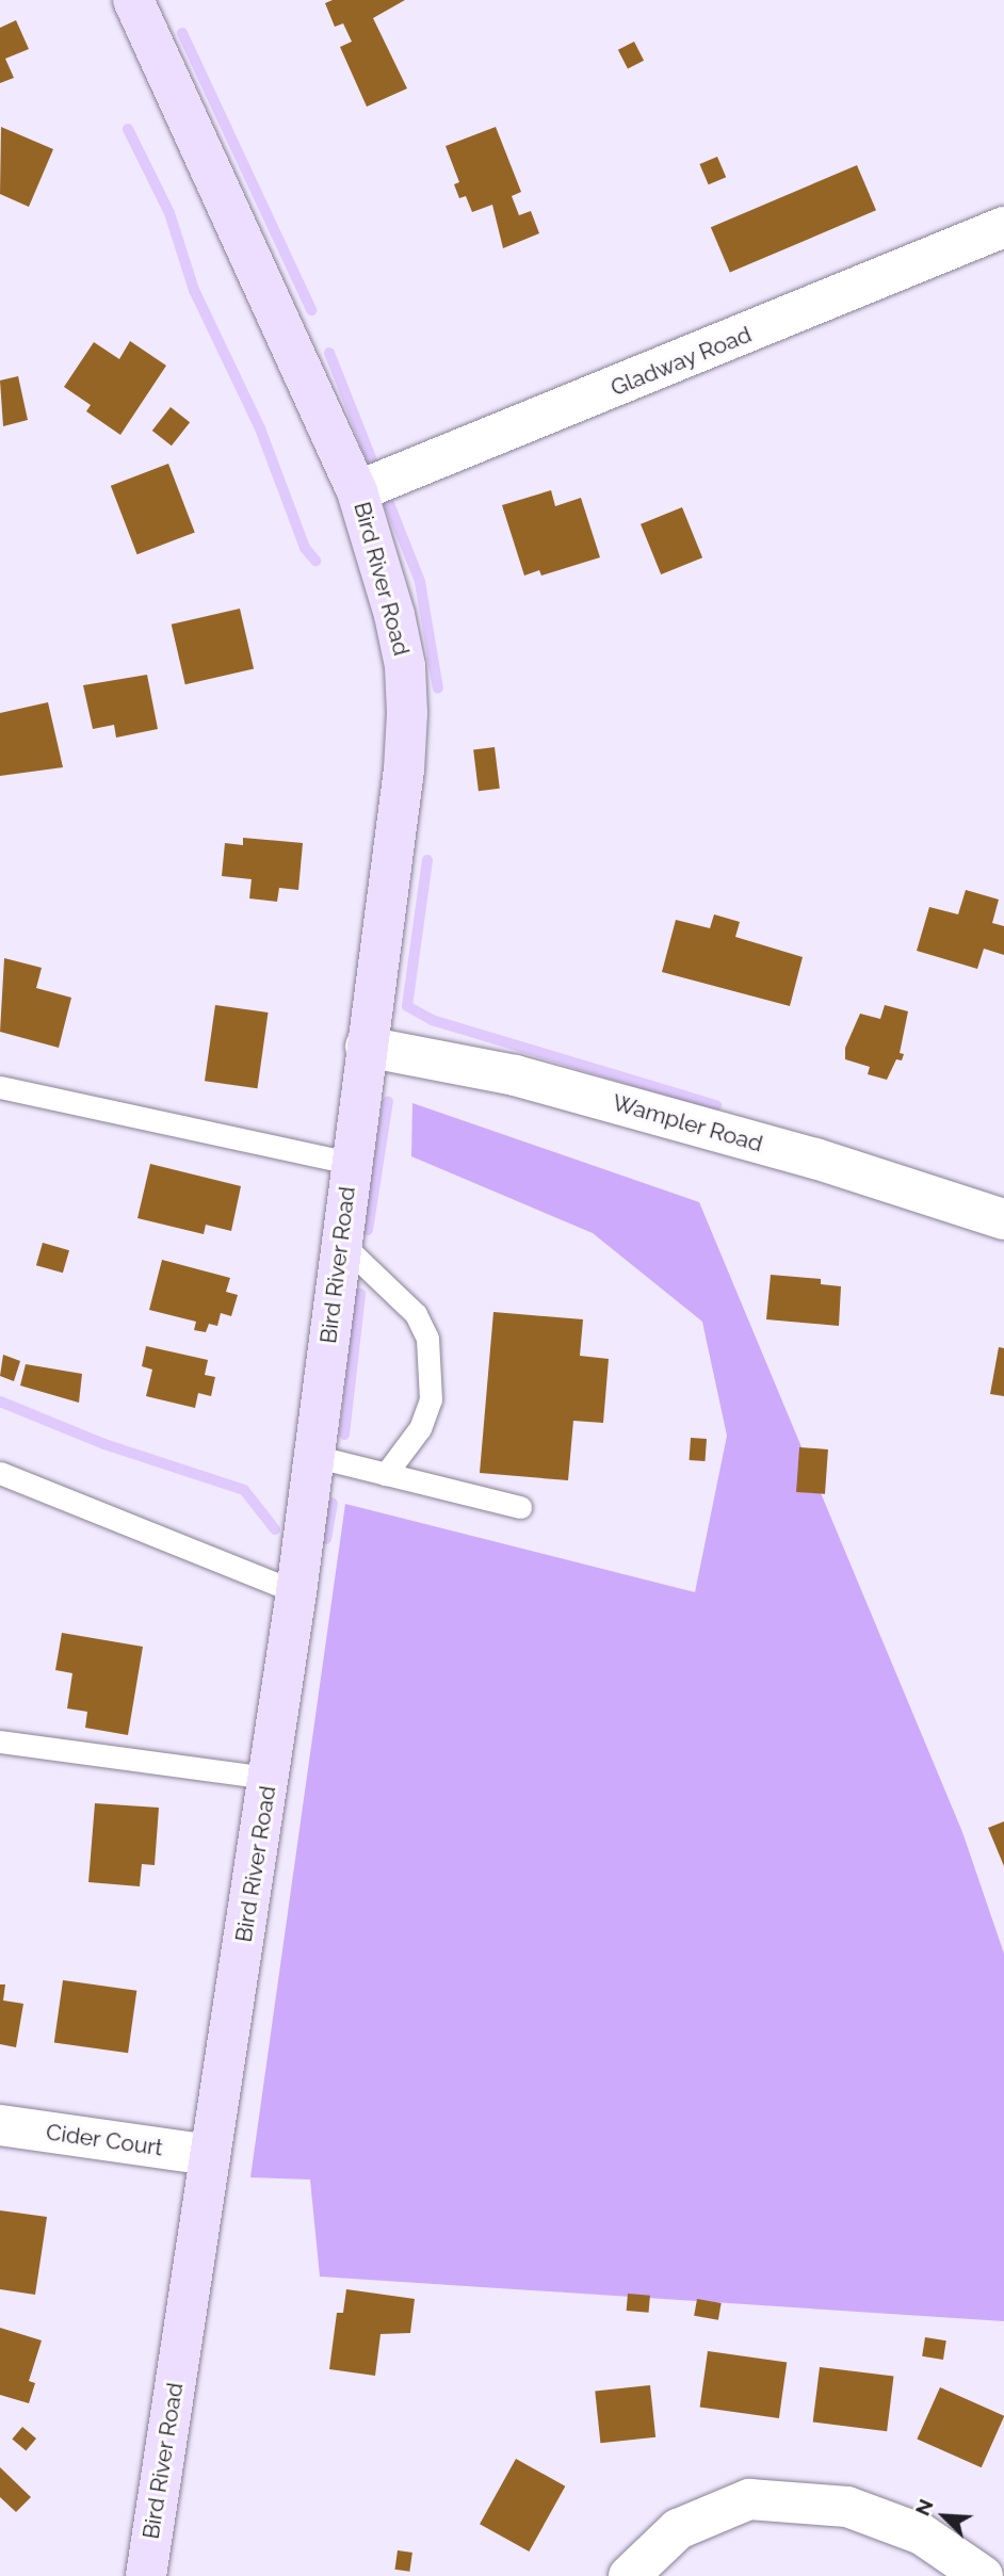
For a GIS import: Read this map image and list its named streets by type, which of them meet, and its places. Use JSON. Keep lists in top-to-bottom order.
{
  "streets": {
    "street": [
      "Gladway Road",
      "Bird River Road",
      "Wampler Road",
      "Cider Court"
    ]
  },
  "crossings": [
    ["Gladway Road", "Bird River Road"],
    ["Bird River Road", "Wampler Road"],
    ["Bird River Road", "Cider Court"]
  ],
  "north": "top left"
}
